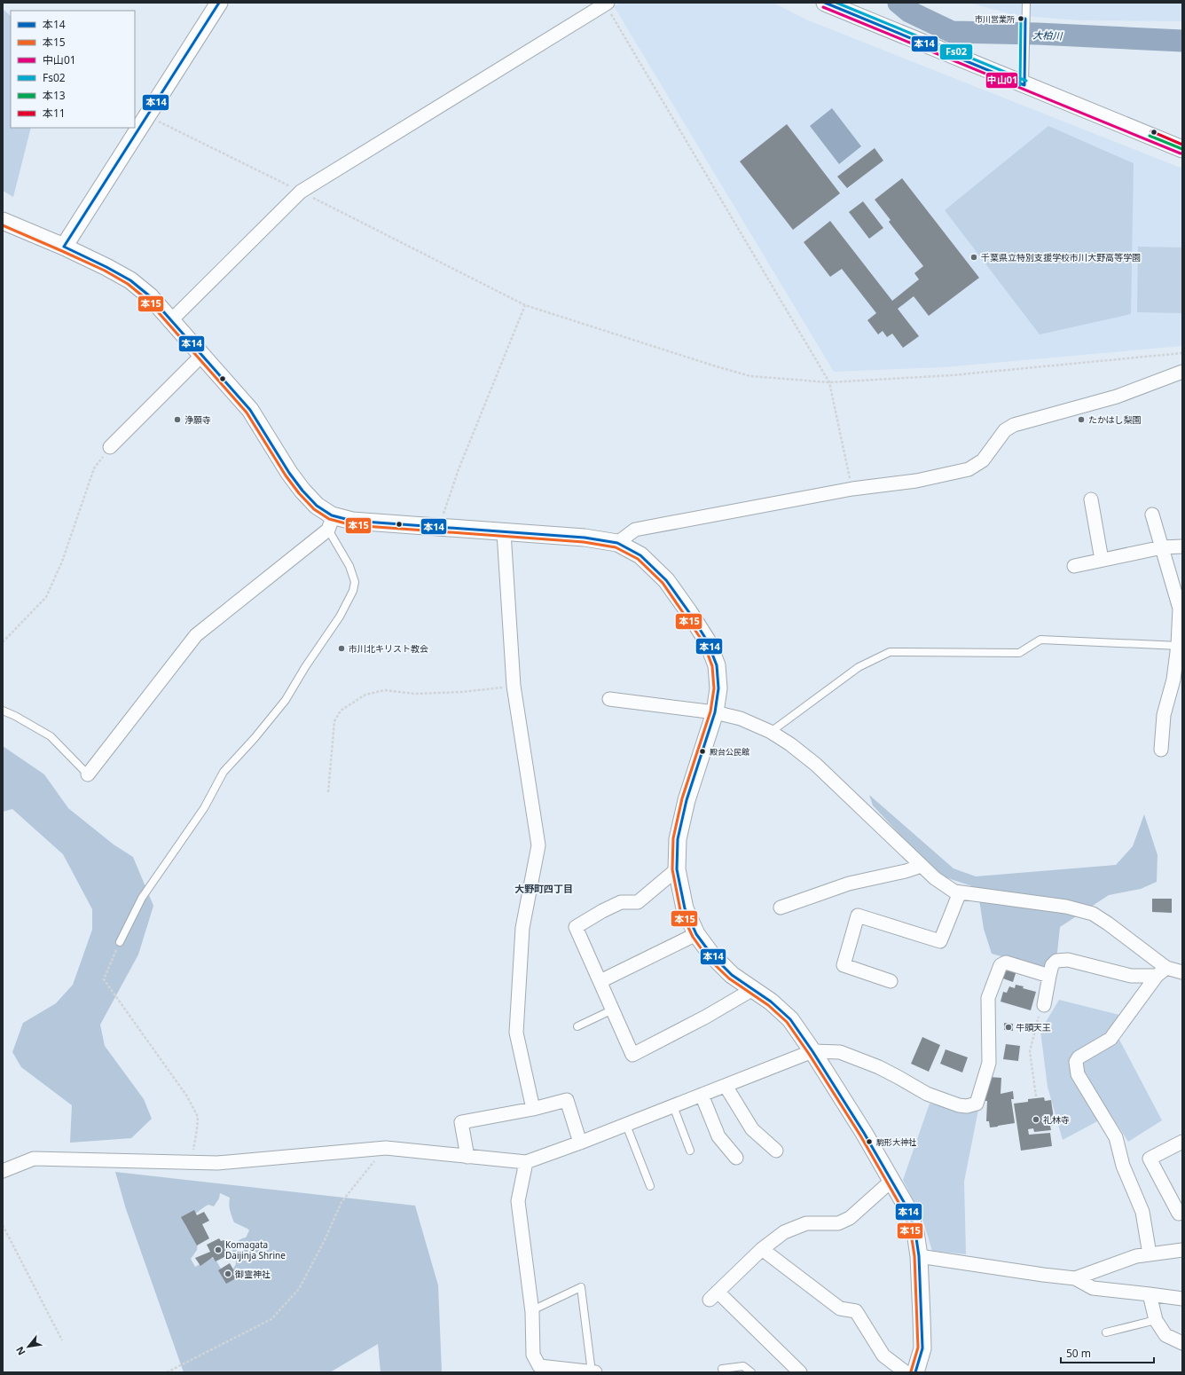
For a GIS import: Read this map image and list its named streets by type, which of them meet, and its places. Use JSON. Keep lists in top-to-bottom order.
{
  "districts": ["大野町四丁目"],
  "water": ["大柏川"],
  "places": [
    "市川営業所",
    "千葉県立特別支援学校市川大野高等学園",
    "浄願寺",
    "たかはし梨園",
    "市川北キリスト教会",
    "殿台公民館",
    "牛頭天王",
    "礼林寺",
    "駒形大神社",
    "Komagata Daijinja Shrine",
    "御霊神社"
  ],
  "lines": [
    "transit line 本14",
    "transit line Fs02",
    "transit line 中山01",
    "transit line 本11",
    "transit line 本13",
    "transit line 本15"
  ],
  "legend": [
    "本14",
    "本15",
    "中山01",
    "Fs02",
    "本13",
    "本11"
  ],
  "scale_bar": "50 m",
  "north": "bottom left"
}
